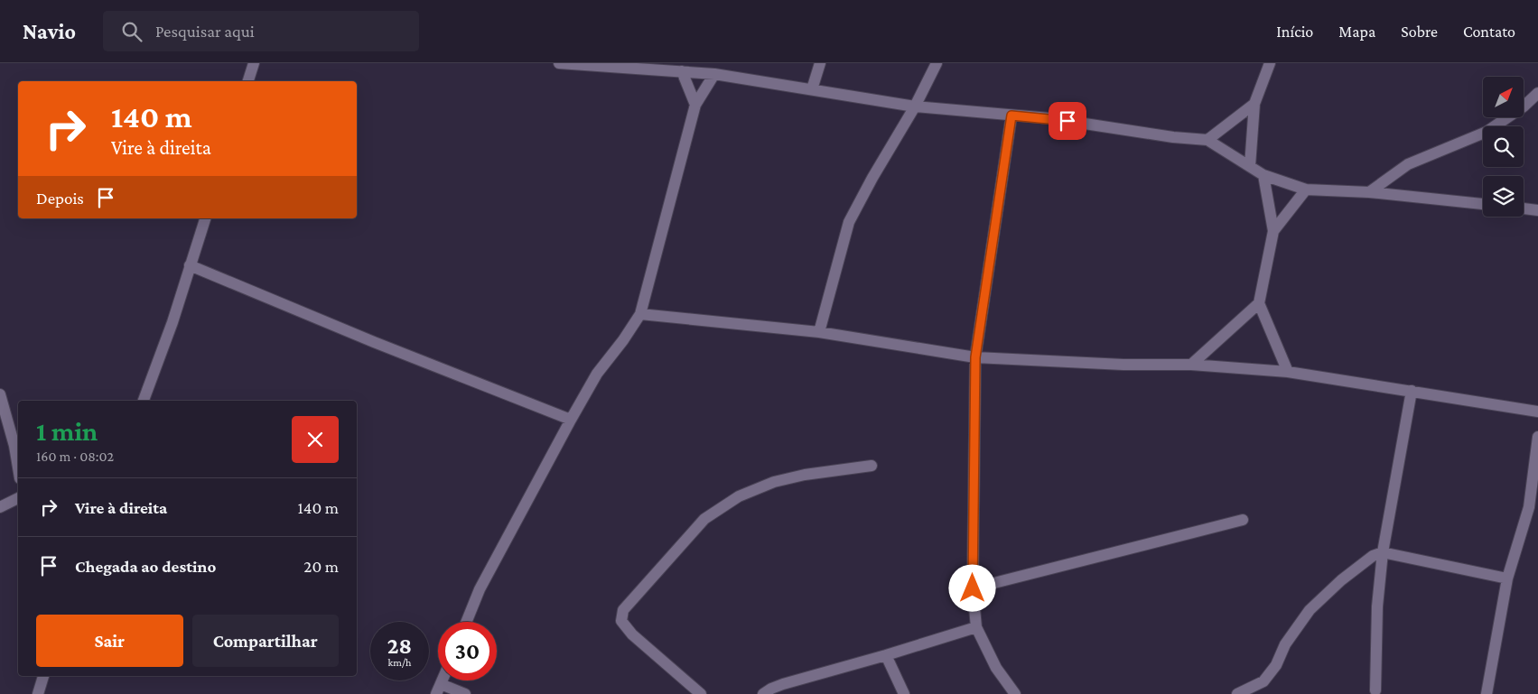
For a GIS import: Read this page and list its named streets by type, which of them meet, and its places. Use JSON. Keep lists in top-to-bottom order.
{
  "north": "top right",
  "page": {
    "header": "Navio",
    "search": "Pesquisar aqui",
    "nav": [
      "Início",
      "Mapa",
      "Sobre",
      "Contato"
    ],
    "turn": ["140 m", "Vire à direita"],
    "then": "Depois",
    "heading": ["1 min", "160 m · 08:02"],
    "list": [
      {
        "name": "Vire à direita",
        "value": "140 m"
      },
      {
        "name": "Chegada ao destino",
        "value": "20 m"
      }
    ],
    "buttons": ["Sair", "Compartilhar"],
    "speed": "28 km/h",
    "limit": "30"
  }
}
